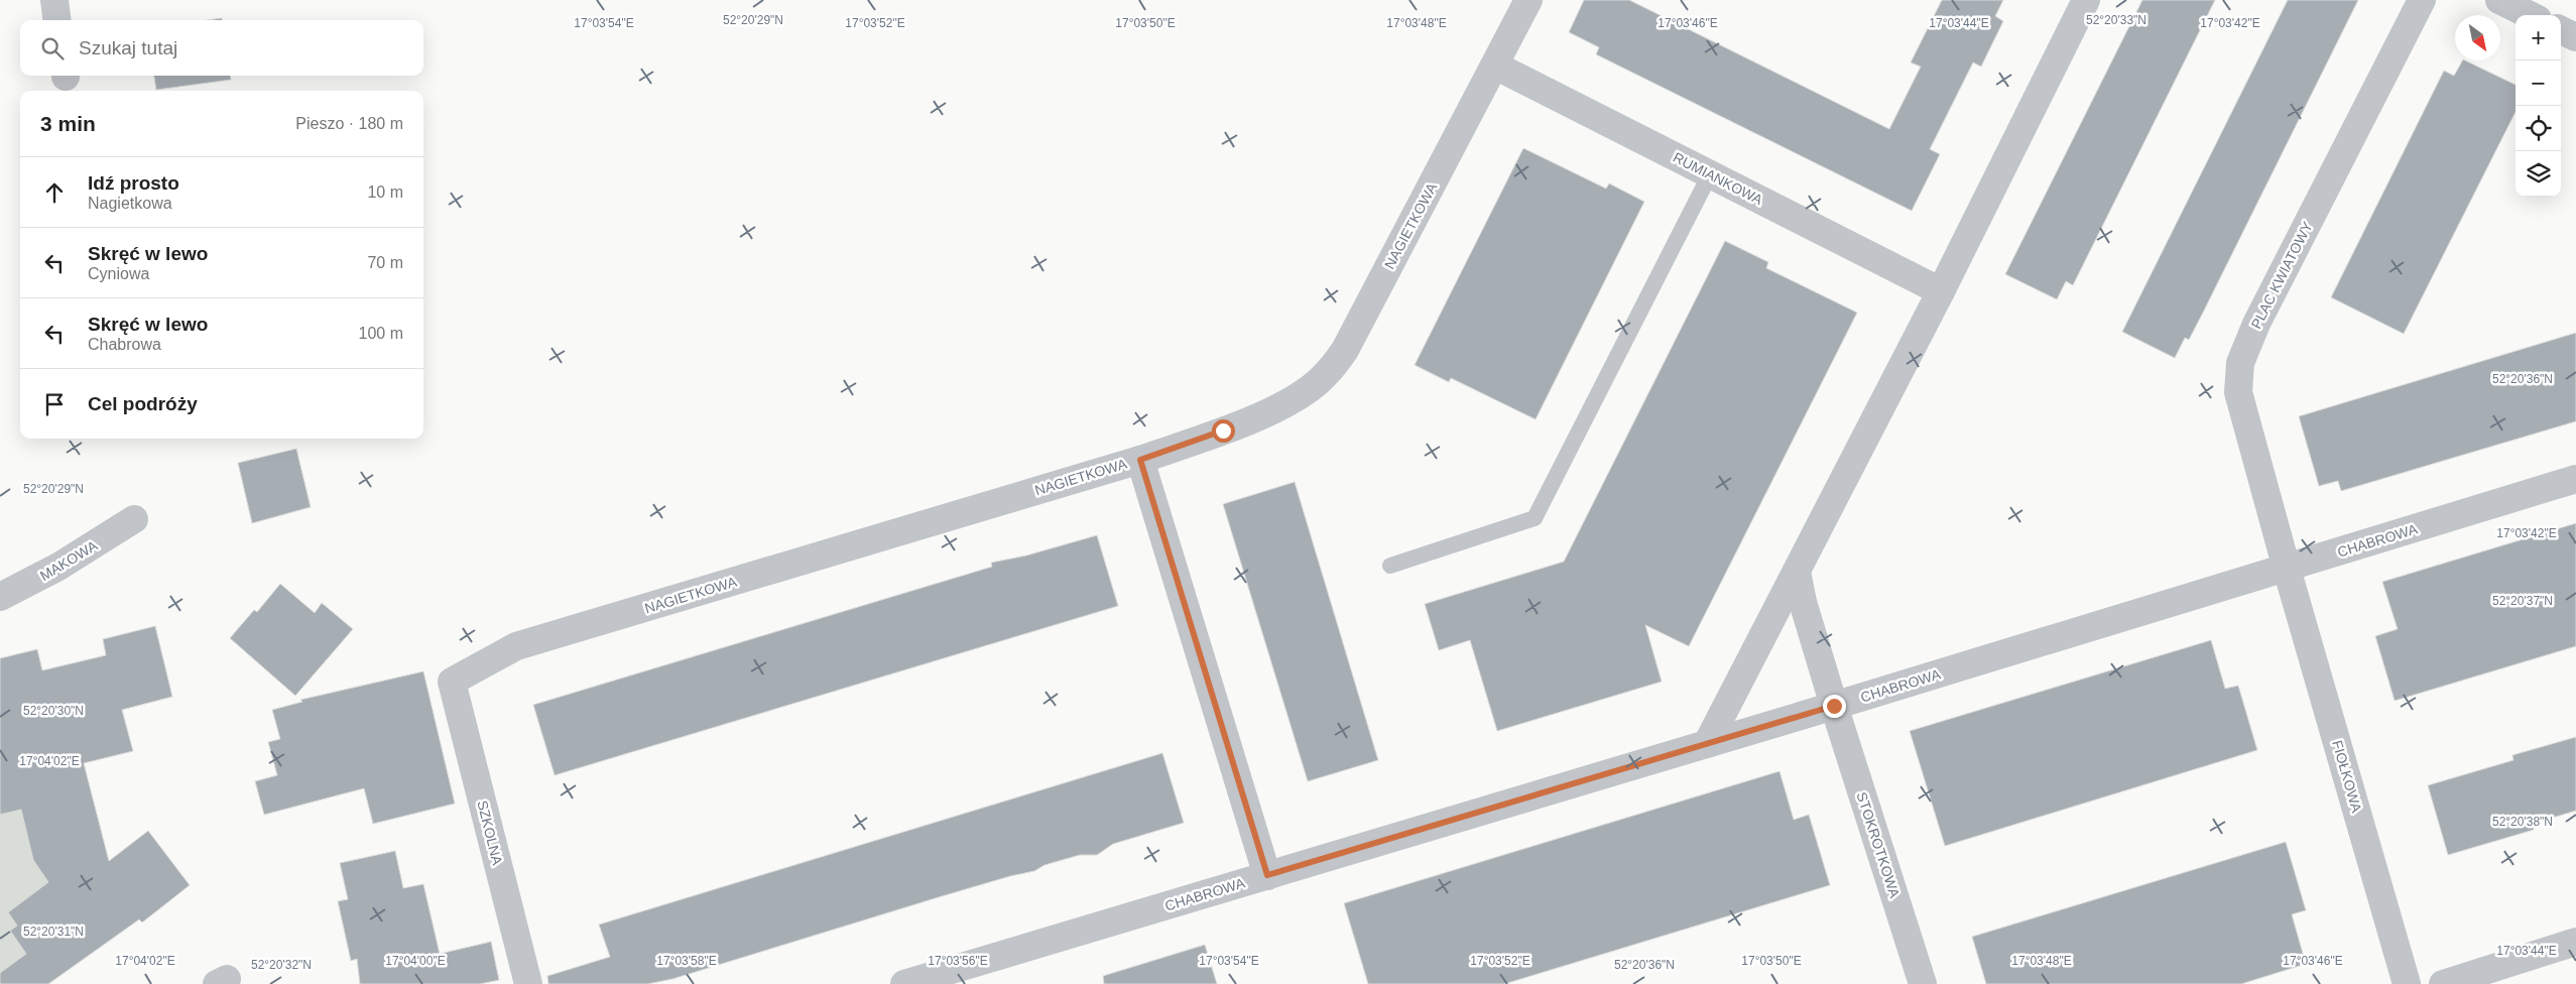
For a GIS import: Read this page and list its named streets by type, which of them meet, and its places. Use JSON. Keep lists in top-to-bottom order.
{
  "streets": {
    "street": [
      "RUMIANKOWA",
      "NAGIETKOWA",
      "PLAC KWIATOWY",
      "CHABROWA",
      "MAKOWA",
      "FIOŁKOWA",
      "SZKOLNA",
      "STOKROTKOWA"
    ]
  },
  "crossings": [
    ["RUMIANKOWA", "NAGIETKOWA"],
    ["NAGIETKOWA", "SZKOLNA"],
    ["PLAC KWIATOWY", "CHABROWA"],
    ["PLAC KWIATOWY", "FIOŁKOWA"],
    ["CHABROWA", "FIOŁKOWA"],
    ["CHABROWA", "STOKROTKOWA"]
  ],
  "north": "bottom right",
  "page": {
    "map_buttons": ["+", "−"],
    "search": "Szukaj tutaj",
    "heading": ["3 min", "Pieszo · 180 m"],
    "list": [
      ["Idź prosto", "Nagietkowa", "10 m"],
      ["Skręć w lewo", "Cyniowa", "70 m"],
      ["Skręć w lewo", "Chabrowa", "100 m"],
      "Cel podróży"
    ]
  },
  "coordinates": [
    "52°20'29\"N",
    "52°20'33\"N",
    "17°03'54\"E",
    "17°03'52\"E",
    "17°03'50\"E",
    "17°03'48\"E",
    "17°03'46\"E",
    "17°03'44\"E",
    "17°03'42\"E",
    "52°20'36\"N",
    "52°20'37\"N",
    "52°20'30\"N",
    "17°04'02\"E",
    "52°20'38\"N",
    "52°20'31\"N",
    "17°04'00\"E",
    "17°03'58\"E",
    "17°03'56\"E",
    "52°20'32\"N"
  ]
}
